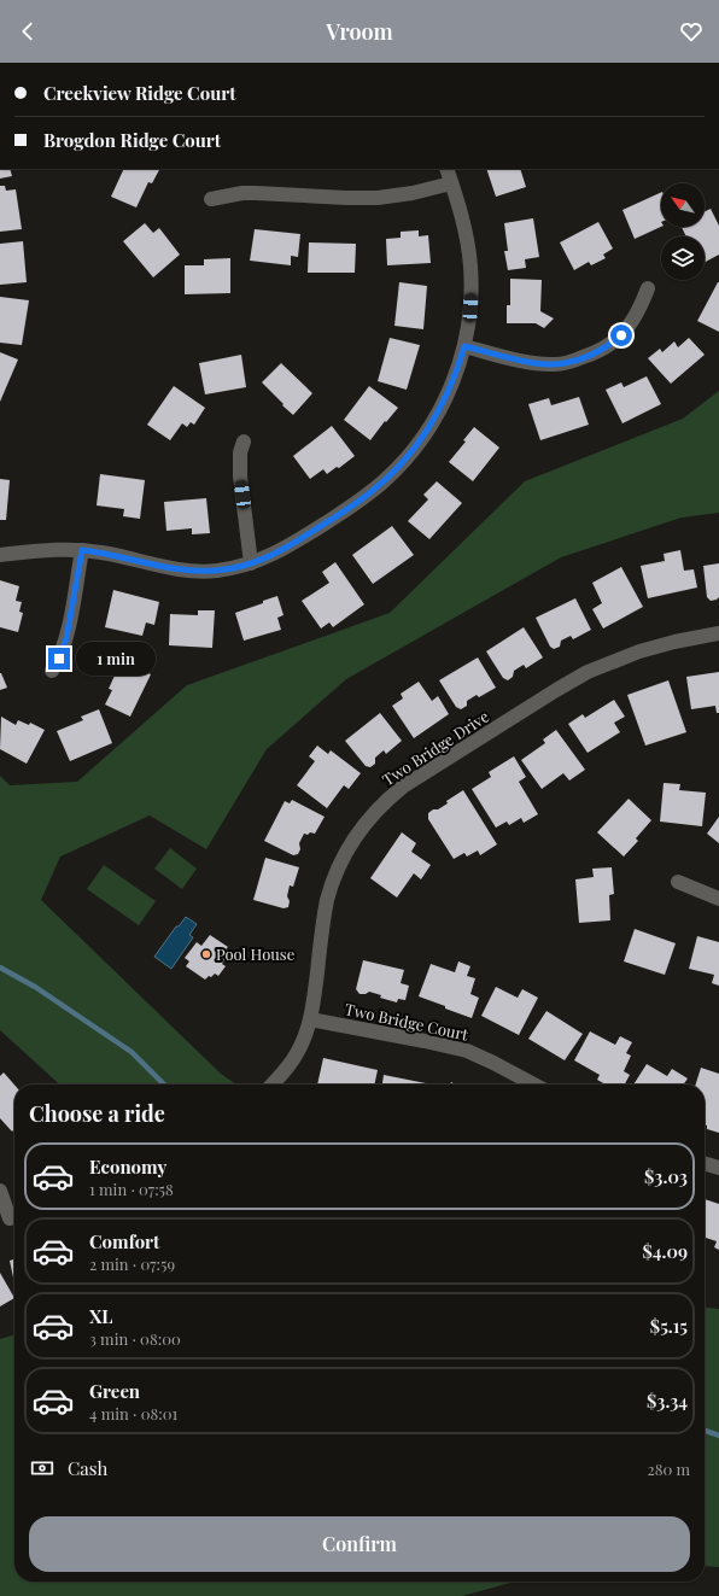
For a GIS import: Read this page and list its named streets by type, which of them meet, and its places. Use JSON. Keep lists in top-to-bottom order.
{
  "streets": {
    "street": ["Two Bridge Drive", "Two Bridge Court"]
  },
  "crossings": [
    ["Two Bridge Drive", "Two Bridge Court"]
  ],
  "places": ["Pool House"],
  "north": "top left",
  "page": {
    "header": "Vroom",
    "banner": ["Creekview Ridge Court", "Brogdon Ridge Court"],
    "bubble": "1 min",
    "heading": "Choose a ride",
    "list": [
      {
        "name": "Economy",
        "note": "1 min · 07:58",
        "value": "$3.03"
      },
      {
        "name": "Comfort",
        "note": "2 min · 07:59",
        "value": "$4.09"
      },
      {
        "name": "XL",
        "note": "3 min · 08:00",
        "value": "$5.15"
      },
      {
        "name": "Green",
        "note": "4 min · 08:01",
        "value": "$3.34"
      }
    ],
    "pay": ["Cash", "280 m"],
    "buttons": "Confirm"
  }
}
